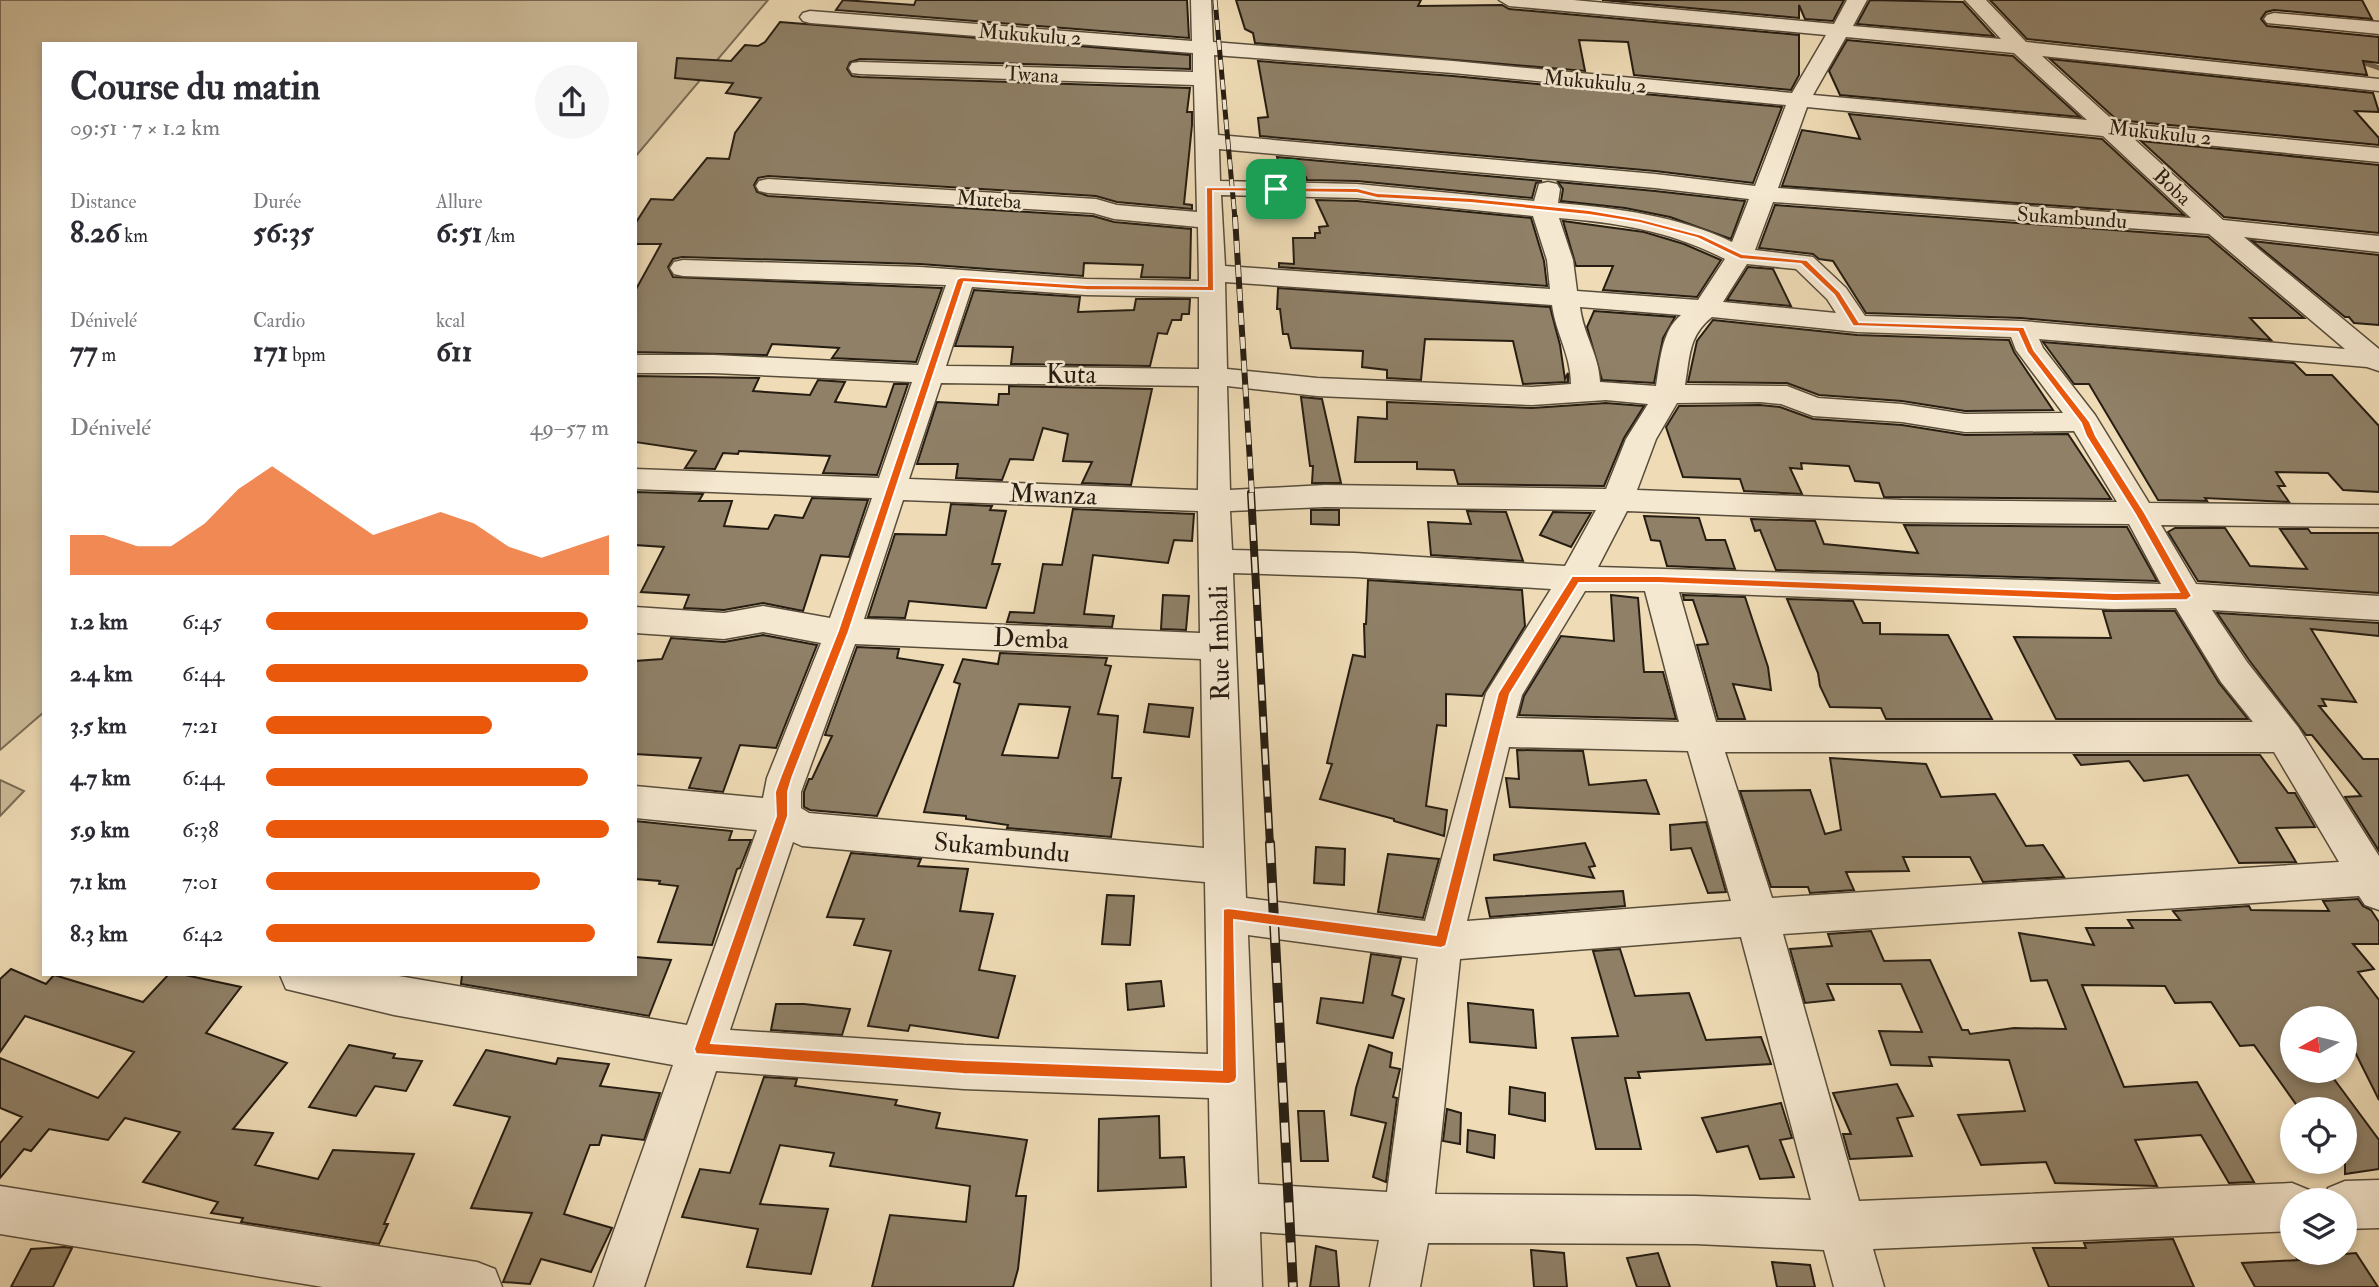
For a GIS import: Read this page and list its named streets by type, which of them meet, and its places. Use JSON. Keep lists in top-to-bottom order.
{
  "streets": {
    "street": [
      "Mukukulu 2",
      "Twana",
      "Boba",
      "Muteba",
      "Sukambundu",
      "Kuta",
      "Mwanza",
      "Demba",
      "Rue Imbali"
    ]
  },
  "crossings": [
    ["Mukukulu 2", "Twana"],
    ["Mukukulu 2", "Boba"],
    ["Mukukulu 2", "Rue Imbali"],
    ["Twana", "Rue Imbali"],
    ["Boba", "Sukambundu"],
    ["Muteba", "Rue Imbali"],
    ["Sukambundu", "Rue Imbali"],
    ["Kuta", "Rue Imbali"],
    ["Mwanza", "Rue Imbali"],
    ["Demba", "Rue Imbali"]
  ],
  "north": "left",
  "page": {
    "heading": ["Course du matin", "09:51 · 7 × 1.2 km"],
    "stats": [
      ["Distance", "8.26 km"],
      ["Durée", "56:35"],
      ["Allure", "6:51 /km"],
      ["Dénivelé", "77 m"],
      ["Cardio", "171 bpm"],
      ["kcal", "611"]
    ],
    "chart": ["Dénivelé", "49–57 m"],
    "list": [
      {
        "name": "1.2 km",
        "note": "6:45"
      },
      {
        "name": "2.4 km",
        "note": "6:44"
      },
      {
        "name": "3.5 km",
        "note": "7:21"
      },
      {
        "name": "4.7 km",
        "note": "6:44"
      },
      {
        "name": "5.9 km",
        "note": "6:38"
      },
      {
        "name": "7.1 km",
        "note": "7:01"
      },
      {
        "name": "8.3 km",
        "note": "6:42"
      }
    ]
  }
}
